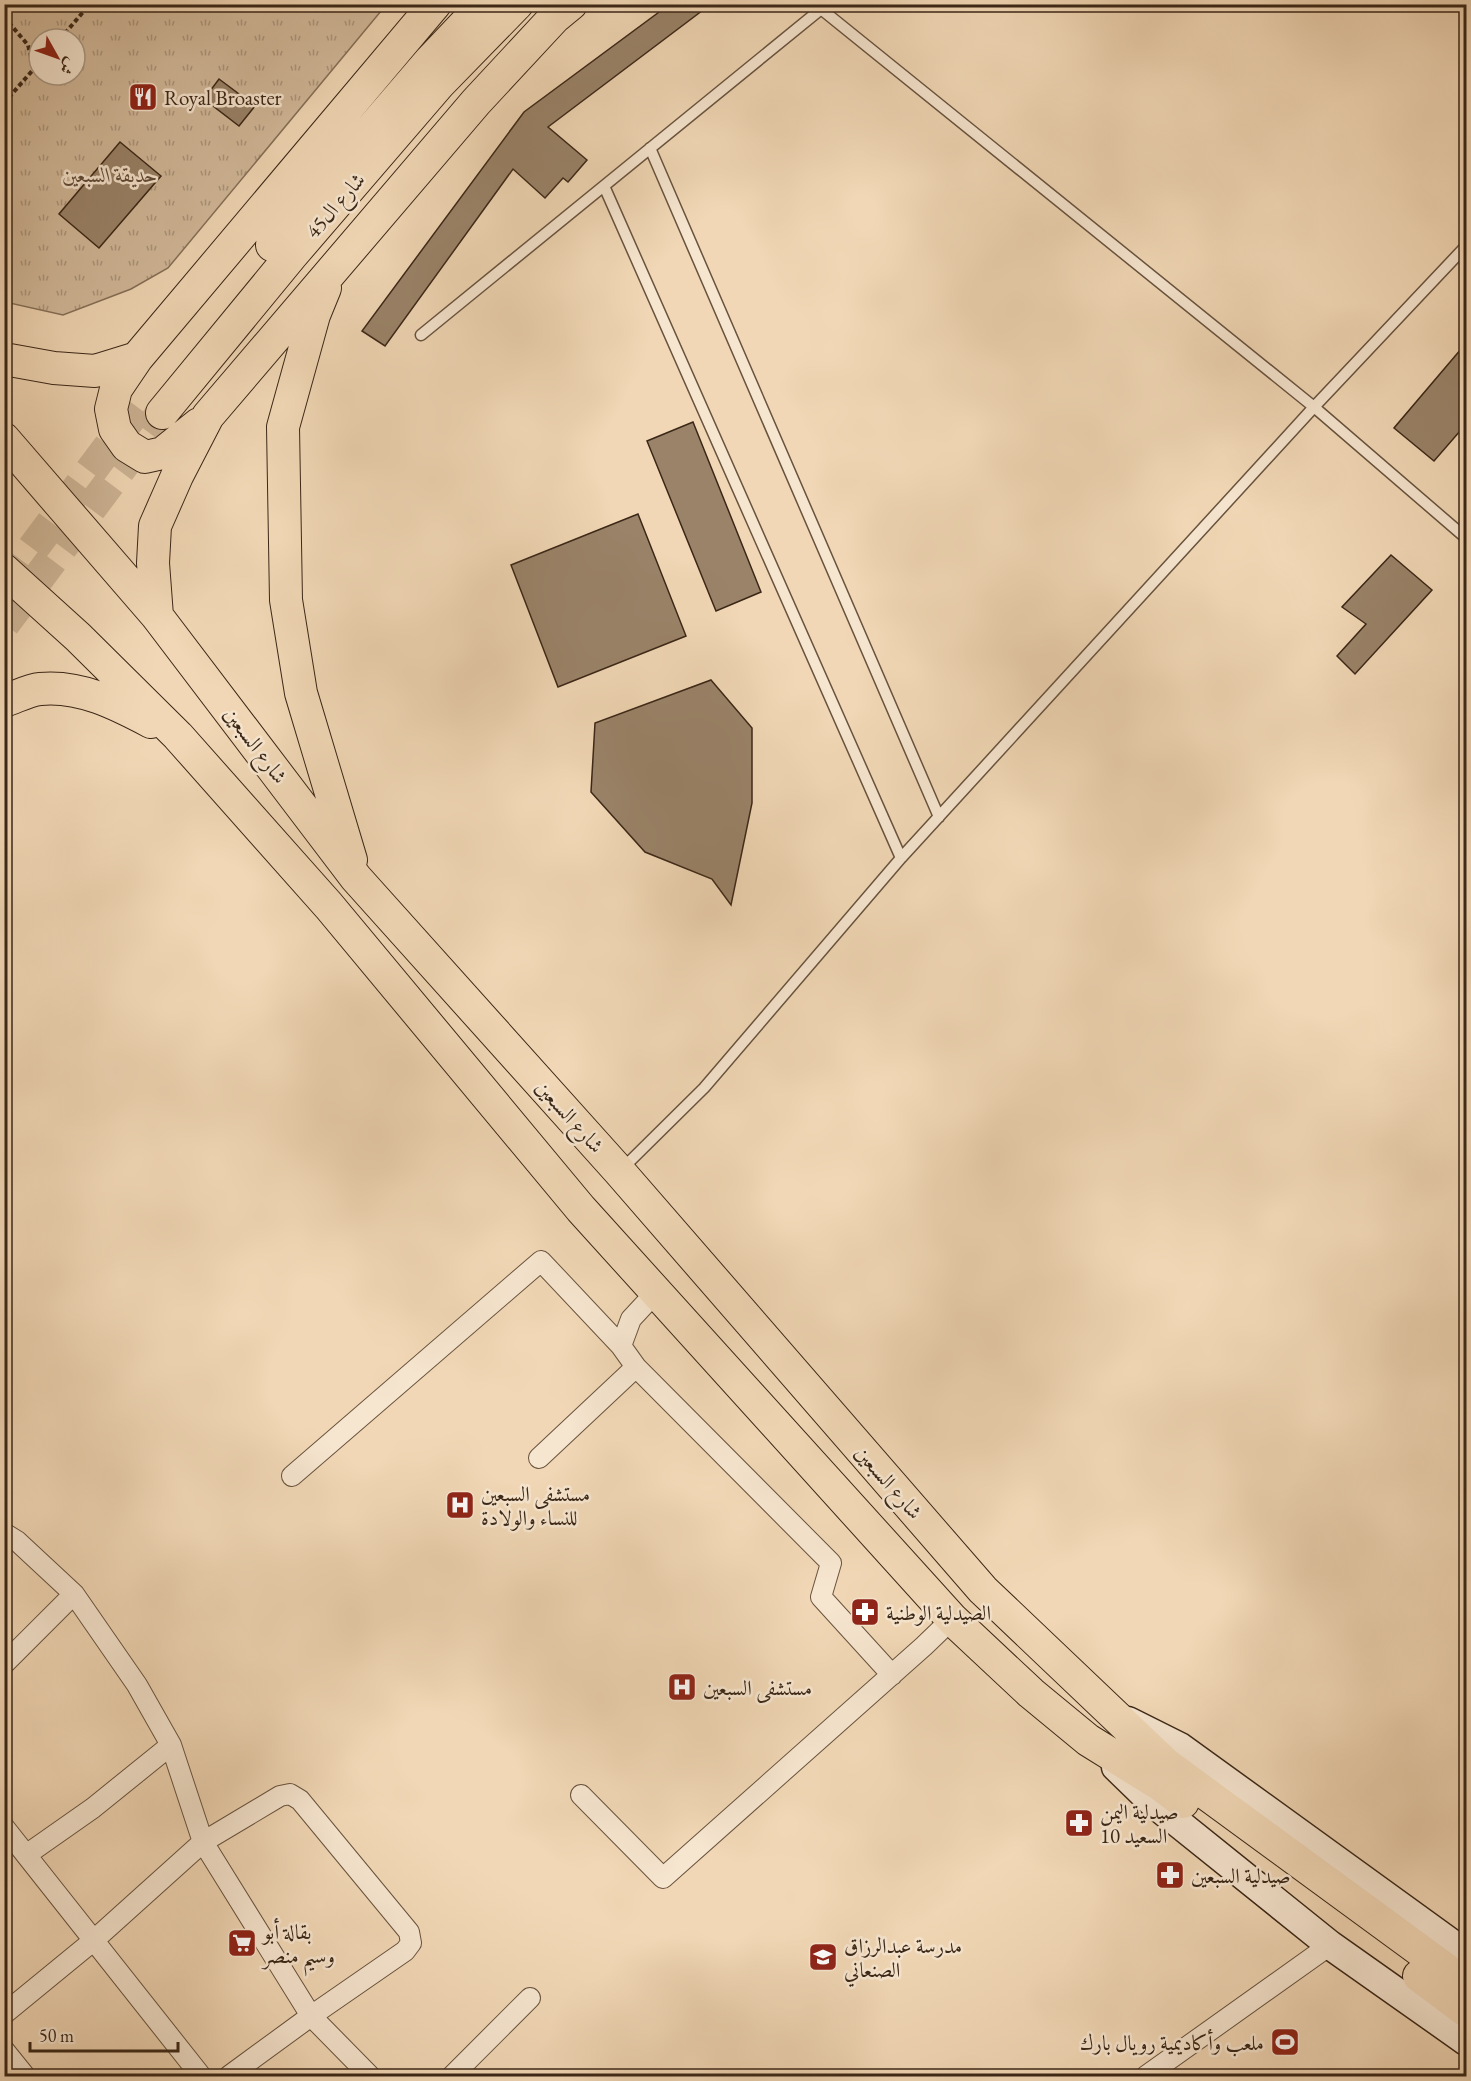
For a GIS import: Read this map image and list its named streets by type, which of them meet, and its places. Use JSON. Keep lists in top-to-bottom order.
{
  "streets": {
    "main road": ["شارع ال45", "شارع السبعين"]
  },
  "parks": ["حديقة السبعين"],
  "places": {
    "restaurant": ["Royal Broaster"],
    "hospital": ["مستشفى السبعين للنساء والولادة", "مستشفى السبعين"],
    "pharmacy": ["الصيدلية الوطنية", "صيدلية اليمن السعيد 10", "صيدلية السبعين"],
    "supermarket": ["بقالة أبو وسيم منصر"],
    "school or university": ["مدرسة عبدالرزاق الصنعاني"],
    "sports": ["ملعب وأكاديمية رويال بارك"]
  },
  "scale_bar": "50 m",
  "north": "bottom right"
}
